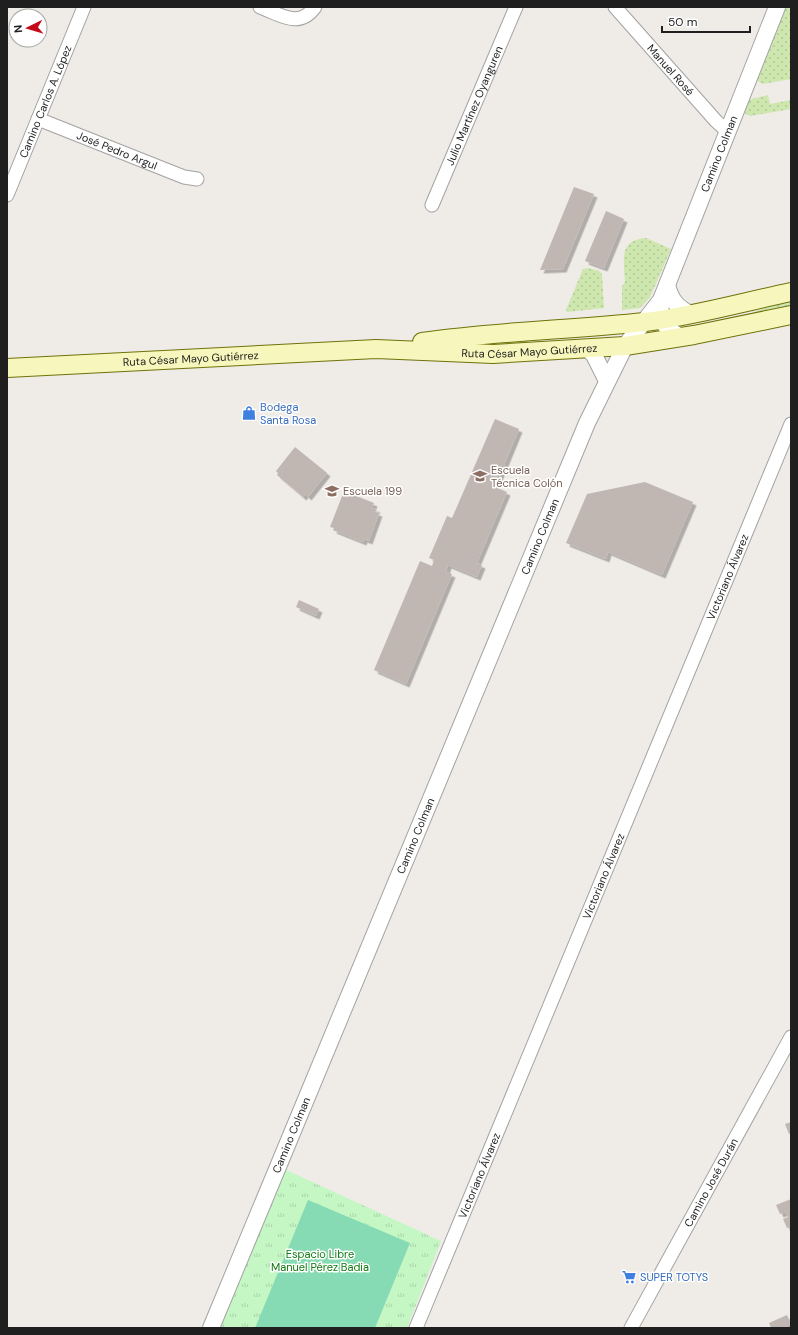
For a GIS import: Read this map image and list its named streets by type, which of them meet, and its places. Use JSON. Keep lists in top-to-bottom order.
{
  "streets": {
    "main road": ["Ruta César Mayo Gutiérrez"],
    "street": [
      "Manuel Rosé",
      "Camino Carlos A. López",
      "Julio Martínez Oyanguren",
      "José Pedro Argul",
      "Camino Colman",
      "Victoriano Álvarez",
      "Camino José Durán"
    ]
  },
  "crossings": [
    ["Manuel Rosé", "Camino Colman"],
    ["Camino Carlos A. López", "José Pedro Argul"],
    ["Camino Colman", "Ruta César Mayo Gutiérrez"]
  ],
  "parks": ["Espacio Libre Manuel Pérez Badia"],
  "places": {
    "shop": ["Bodega Santa Rosa"],
    "school or university": ["Escuela Técnica Colón", "Escuela 199"],
    "supermarket": ["SUPER TOTYS"]
  },
  "scale_bar": "50 m",
  "north": "left"
}
